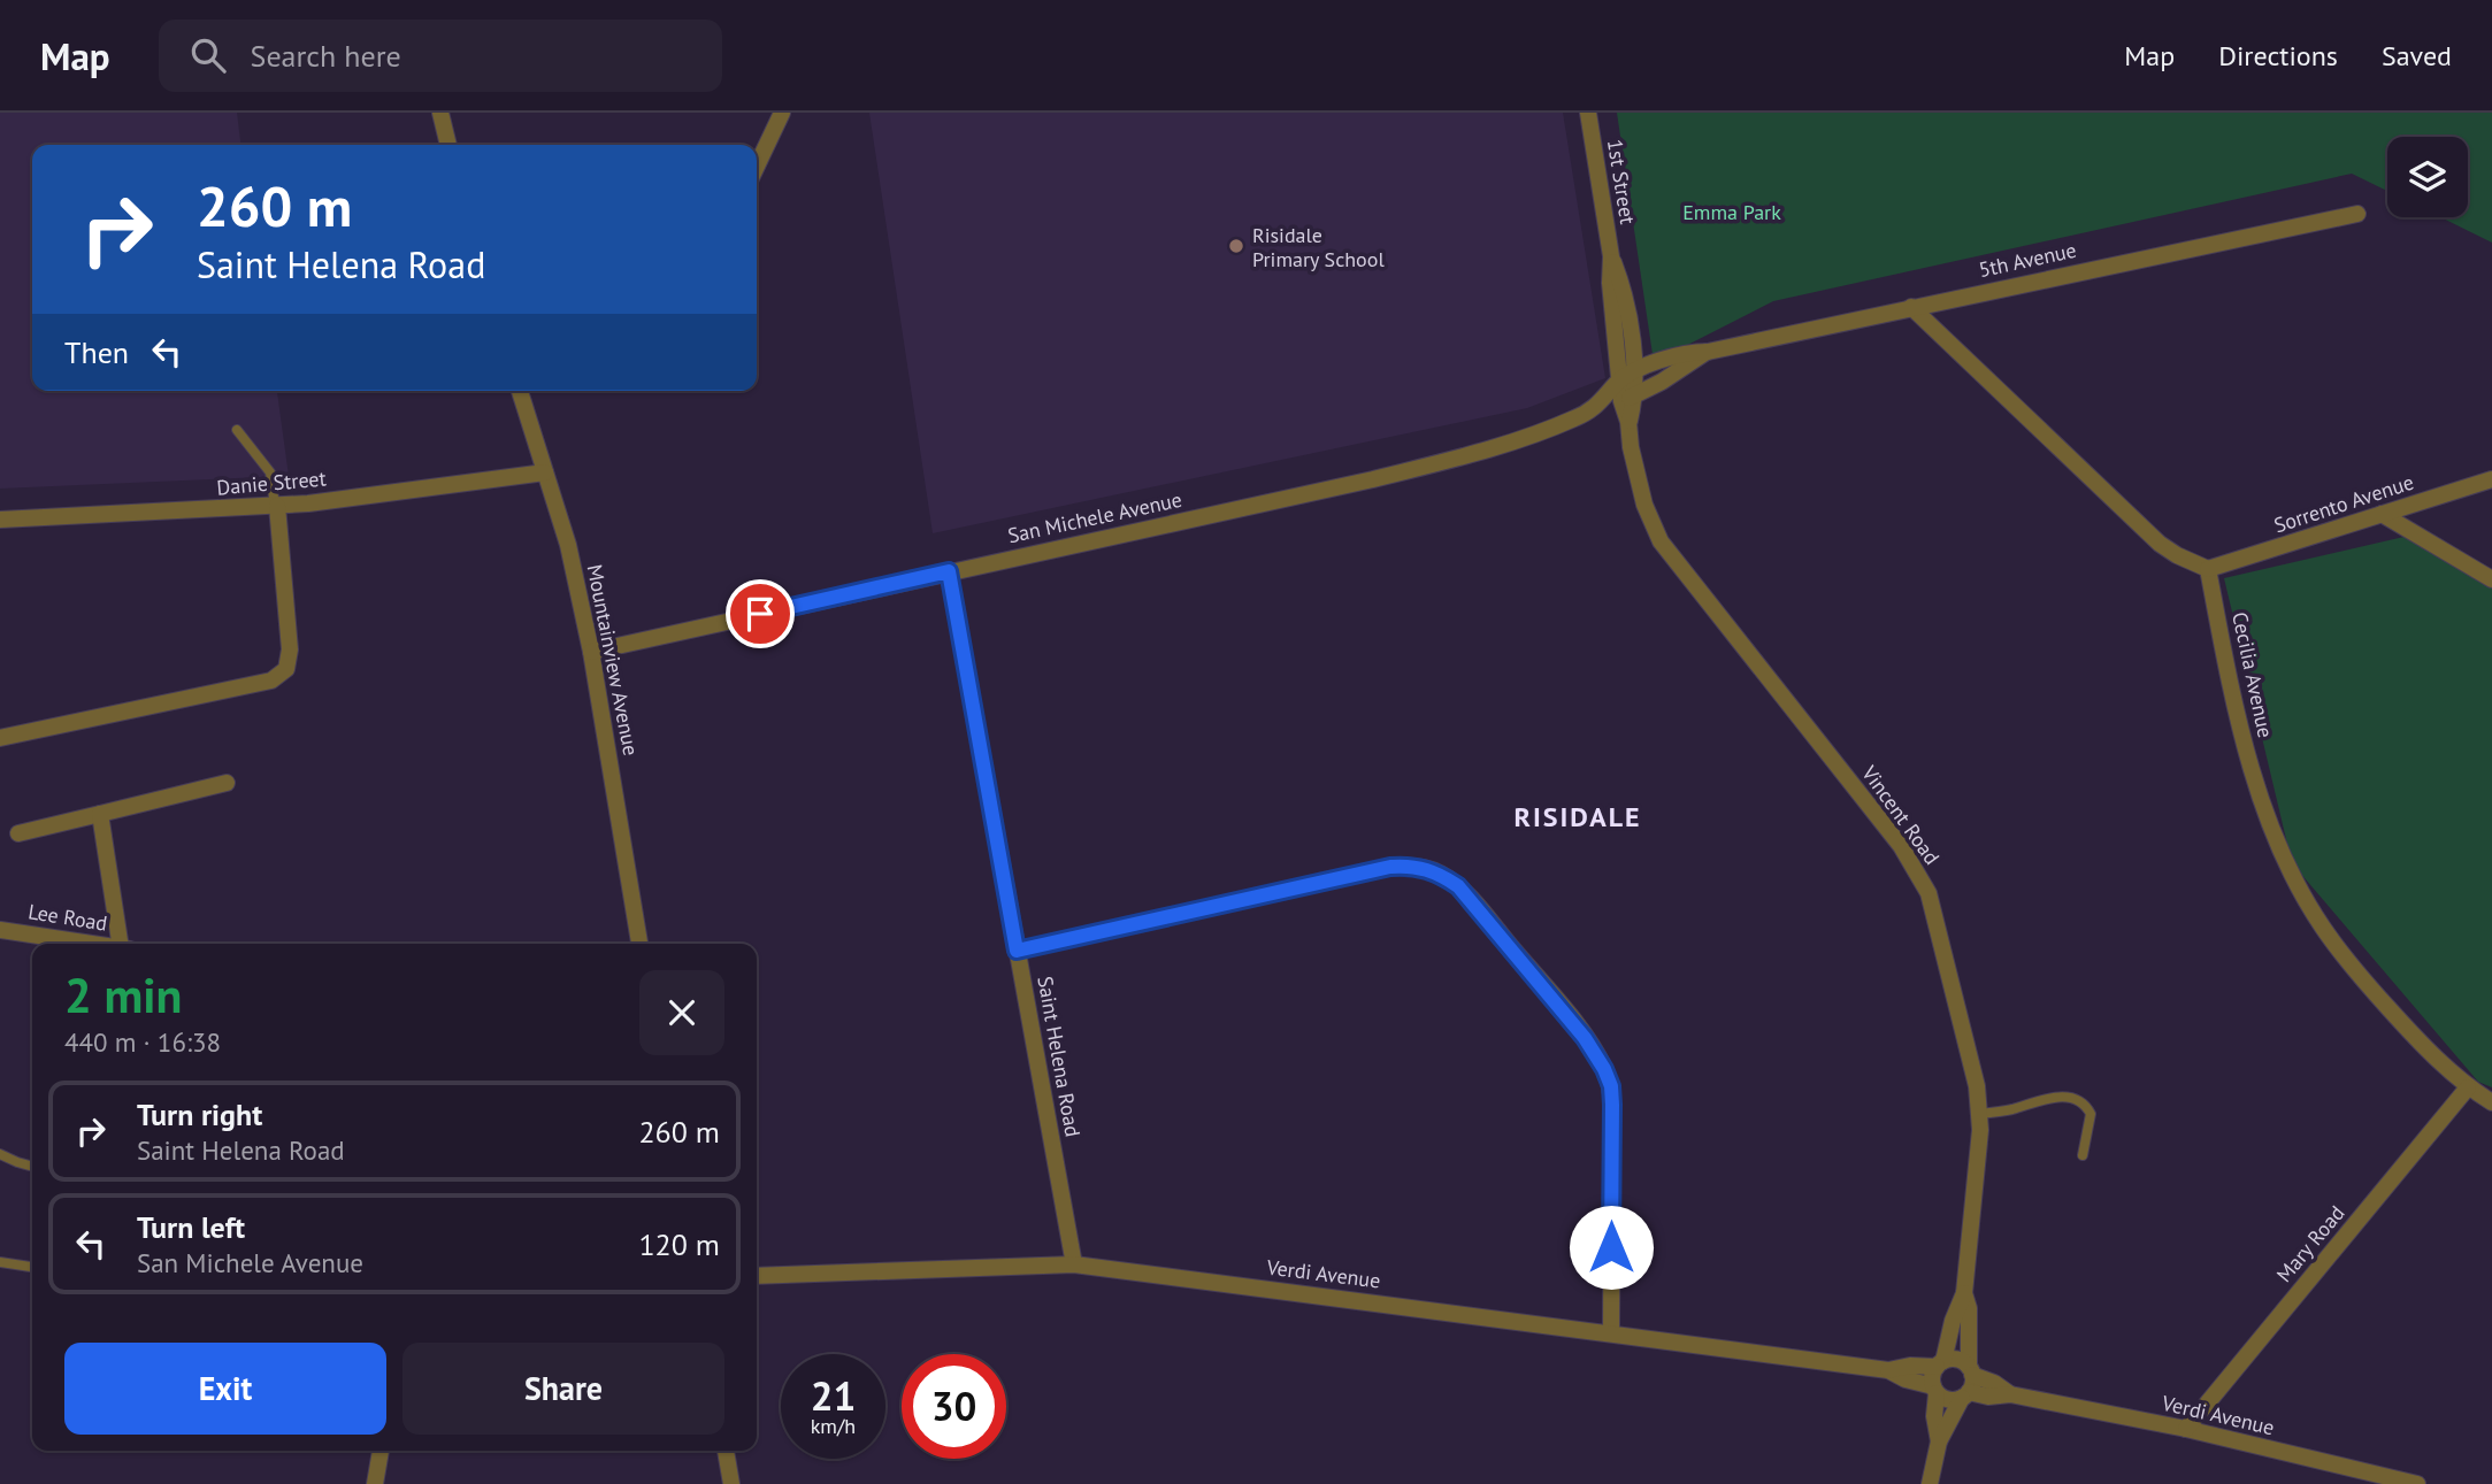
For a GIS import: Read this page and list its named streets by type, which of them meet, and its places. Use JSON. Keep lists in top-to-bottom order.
{
  "streets": {
    "street": [
      "1st Street",
      "5th Avenue",
      "Danie Street",
      "Sorrento Avenue",
      "San Michele Avenue",
      "Mountainview Avenue",
      "Cecilia Avenue",
      "Vincent Road",
      "Lee Road",
      "Saint Helena Road",
      "Mary Road",
      "Verdi Avenue"
    ]
  },
  "crossings": [
    ["1st Street", "San Michele Avenue"],
    ["1st Street", "Vincent Road"],
    ["5th Avenue", "San Michele Avenue"],
    ["Danie Street", "Mountainview Avenue"],
    ["Sorrento Avenue", "Cecilia Avenue"],
    ["San Michele Avenue", "Mountainview Avenue"],
    ["San Michele Avenue", "Vincent Road"],
    ["San Michele Avenue", "Saint Helena Road"],
    ["Cecilia Avenue", "Mary Road"],
    ["Vincent Road", "Verdi Avenue"],
    ["Saint Helena Road", "Verdi Avenue"],
    ["Mary Road", "Verdi Avenue"]
  ],
  "districts": ["RISIDALE"],
  "parks": ["Emma Park"],
  "places": ["Risidale Primary School"],
  "page": {
    "header": "Map",
    "search": "Search here",
    "nav": ["Map", "Directions", "Saved"],
    "turn": ["260 m", "Saint Helena Road"],
    "then": "Then",
    "heading": ["2 min", "440 m · 16:38"],
    "list": [
      {
        "name": "Turn right",
        "note": "Saint Helena Road",
        "value": "260 m"
      },
      {
        "name": "Turn left",
        "note": "San Michele Avenue",
        "value": "120 m"
      }
    ],
    "buttons": ["Exit", "Share"],
    "speed": "21 km/h",
    "limit": "30"
  }
}
